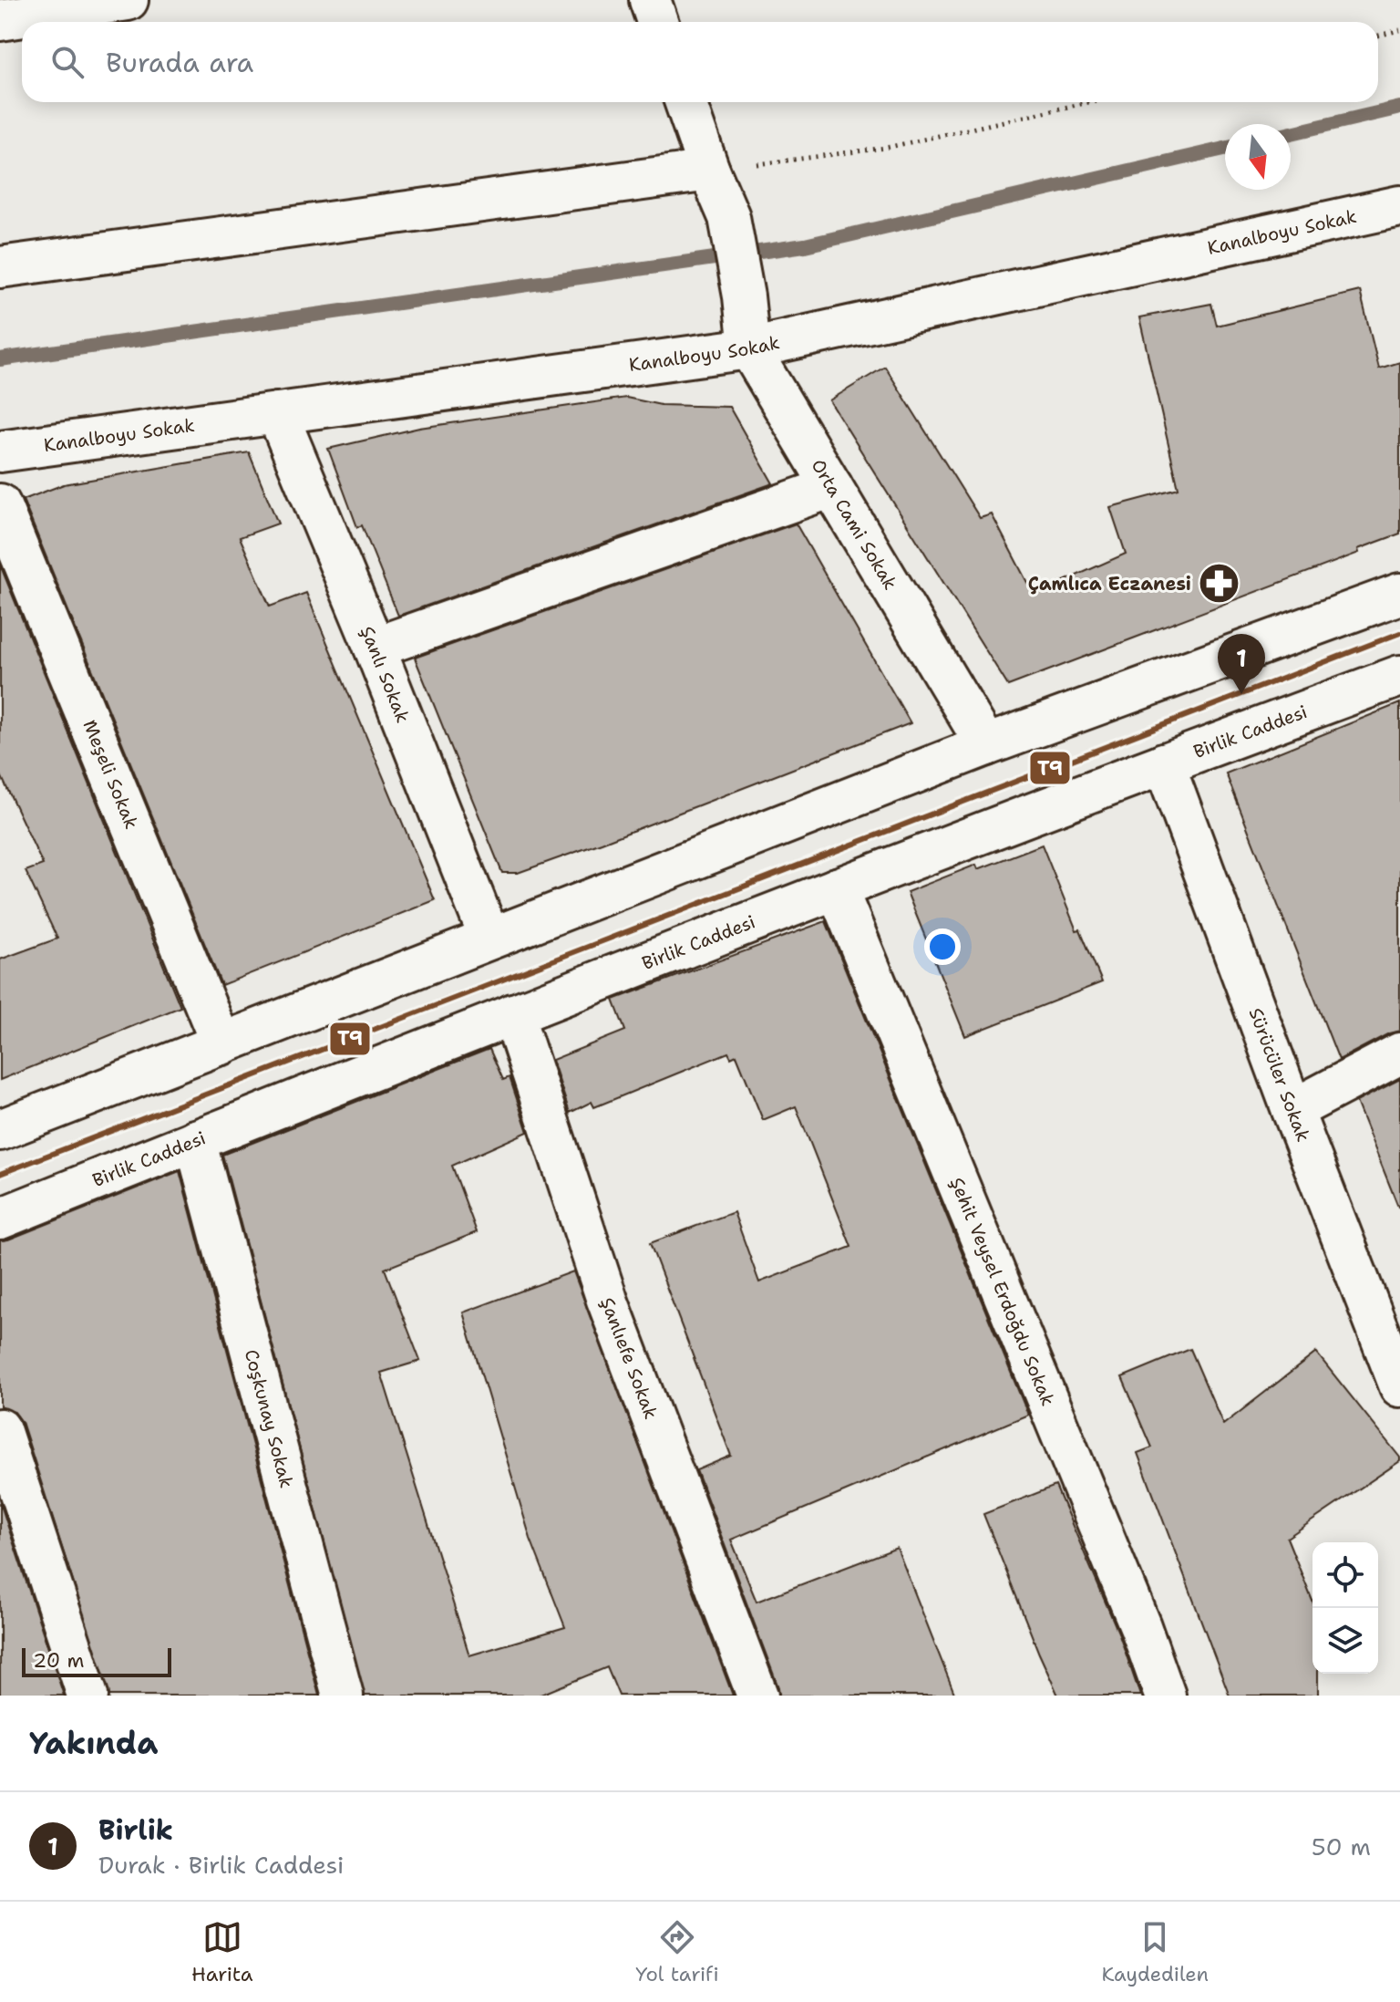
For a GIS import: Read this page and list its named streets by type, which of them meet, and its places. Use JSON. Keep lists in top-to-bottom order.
{
  "streets": {
    "street": [
      "Kanalboyu Sokak",
      "Orta Cami Sokak",
      "Şanlı Sokak",
      "Birlik Caddesi",
      "Meşeli Sokak",
      "Sürücüler Sokak",
      "Şehit Veysel Erdoğdu Sokak",
      "Şanlıefe Sokak",
      "Coşkunay Sokak"
    ]
  },
  "crossings": [
    ["Kanalboyu Sokak", "Orta Cami Sokak"],
    ["Kanalboyu Sokak", "Şanlı Sokak"],
    ["Birlik Caddesi", "Sürücüler Sokak"],
    ["Birlik Caddesi", "Şehit Veysel Erdoğdu Sokak"],
    ["Birlik Caddesi", "Şanlıefe Sokak"],
    ["Birlik Caddesi", "Coşkunay Sokak"]
  ],
  "places": {
    "pharmacy": ["Çamlıca Eczanesi"]
  },
  "lines": ["transit line T9"],
  "scale_bar": "20 m",
  "north": "bottom",
  "page": {
    "search": "Burada ara",
    "pins": "1",
    "scale": "20 m",
    "heading": "Yakında",
    "list": [
      {
        "mark": "1",
        "name": "Birlik",
        "note": "Durak · Birlik Caddesi",
        "value": "50 m"
      }
    ],
    "nav": ["Harita", "Yol tarifi", "Kaydedilen"]
  }
}
